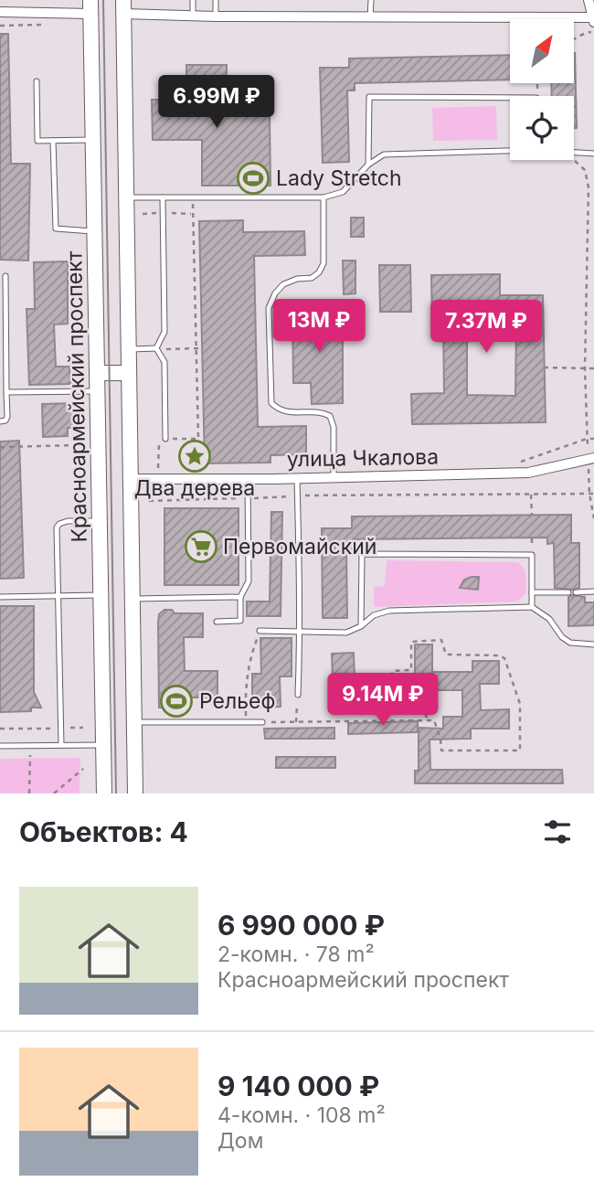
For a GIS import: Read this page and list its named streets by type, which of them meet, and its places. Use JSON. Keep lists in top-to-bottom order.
{
  "streets": {
    "main road": ["Красноармейский проспект"],
    "street": ["улица Чкалова"]
  },
  "places": {
    "sports": ["Lady Stretch", "Рельеф"],
    "place": ["Два дерева"],
    "supermarket": ["Первомайский"]
  },
  "north": "top right",
  "page": {
    "price": [
      "6.99M ₽",
      "13M ₽",
      "7.37M ₽",
      "9.14M ₽"
    ],
    "heading": "Объектов: 4",
    "list": [
      {
        "name": "6 990 000 ₽",
        "note": "2-комн. · 78 m² · Красноармейский проспект"
      },
      {
        "name": "9 140 000 ₽",
        "note": "4-комн. · 108 m² · Дом"
      }
    ]
  }
}
